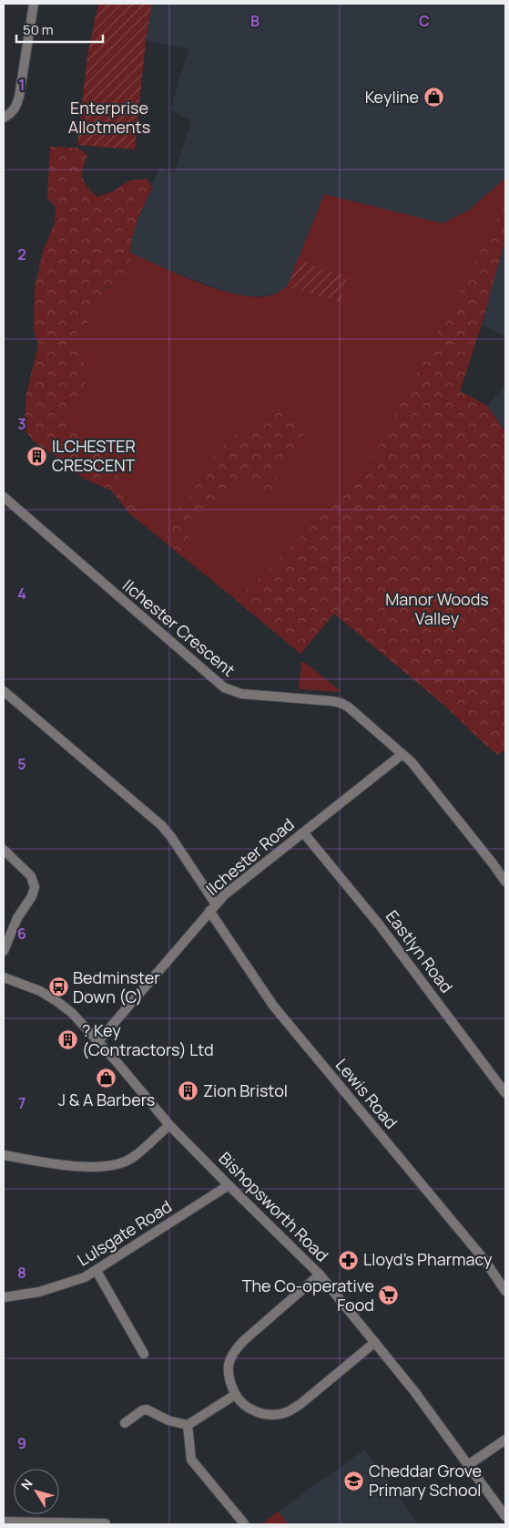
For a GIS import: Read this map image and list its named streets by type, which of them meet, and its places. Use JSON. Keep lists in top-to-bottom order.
{
  "streets": {
    "street": [
      "Ilchester Crescent",
      "Ilchester Road",
      "Eastlyn Road",
      "Lewis Road",
      "Bishopsworth Road",
      "Lulsgate Road"
    ]
  },
  "crossings": [
    ["Ilchester Crescent", "Ilchester Road"],
    ["Ilchester Road", "Eastlyn Road"],
    ["Ilchester Road", "Lewis Road"],
    ["Ilchester Road", "Bishopsworth Road"],
    ["Bishopsworth Road", "Lulsgate Road"]
  ],
  "parks": ["Enterprise Allotments", "Manor Woods Valley"],
  "places": {
    "shop": ["Keyline", "J & A Barbers"],
    "building": ["ILCHESTER CRESCENT", "? Key (Contractors) Ltd", "Zion Bristol"],
    "bus stop": ["Bedminster Down (C)"],
    "pharmacy": ["Lloyd's Pharmacy"],
    "supermarket": ["The Co-operative Food"],
    "school or university": ["Cheddar Grove Primary School"]
  },
  "scale_bar": "50 m",
  "north": "top left",
  "grid": {
    "columns": ["B", "C"],
    "rows": [
      "1",
      "2",
      "3",
      "4",
      "5",
      "6",
      "7",
      "8",
      "9"
    ]
  }
}
